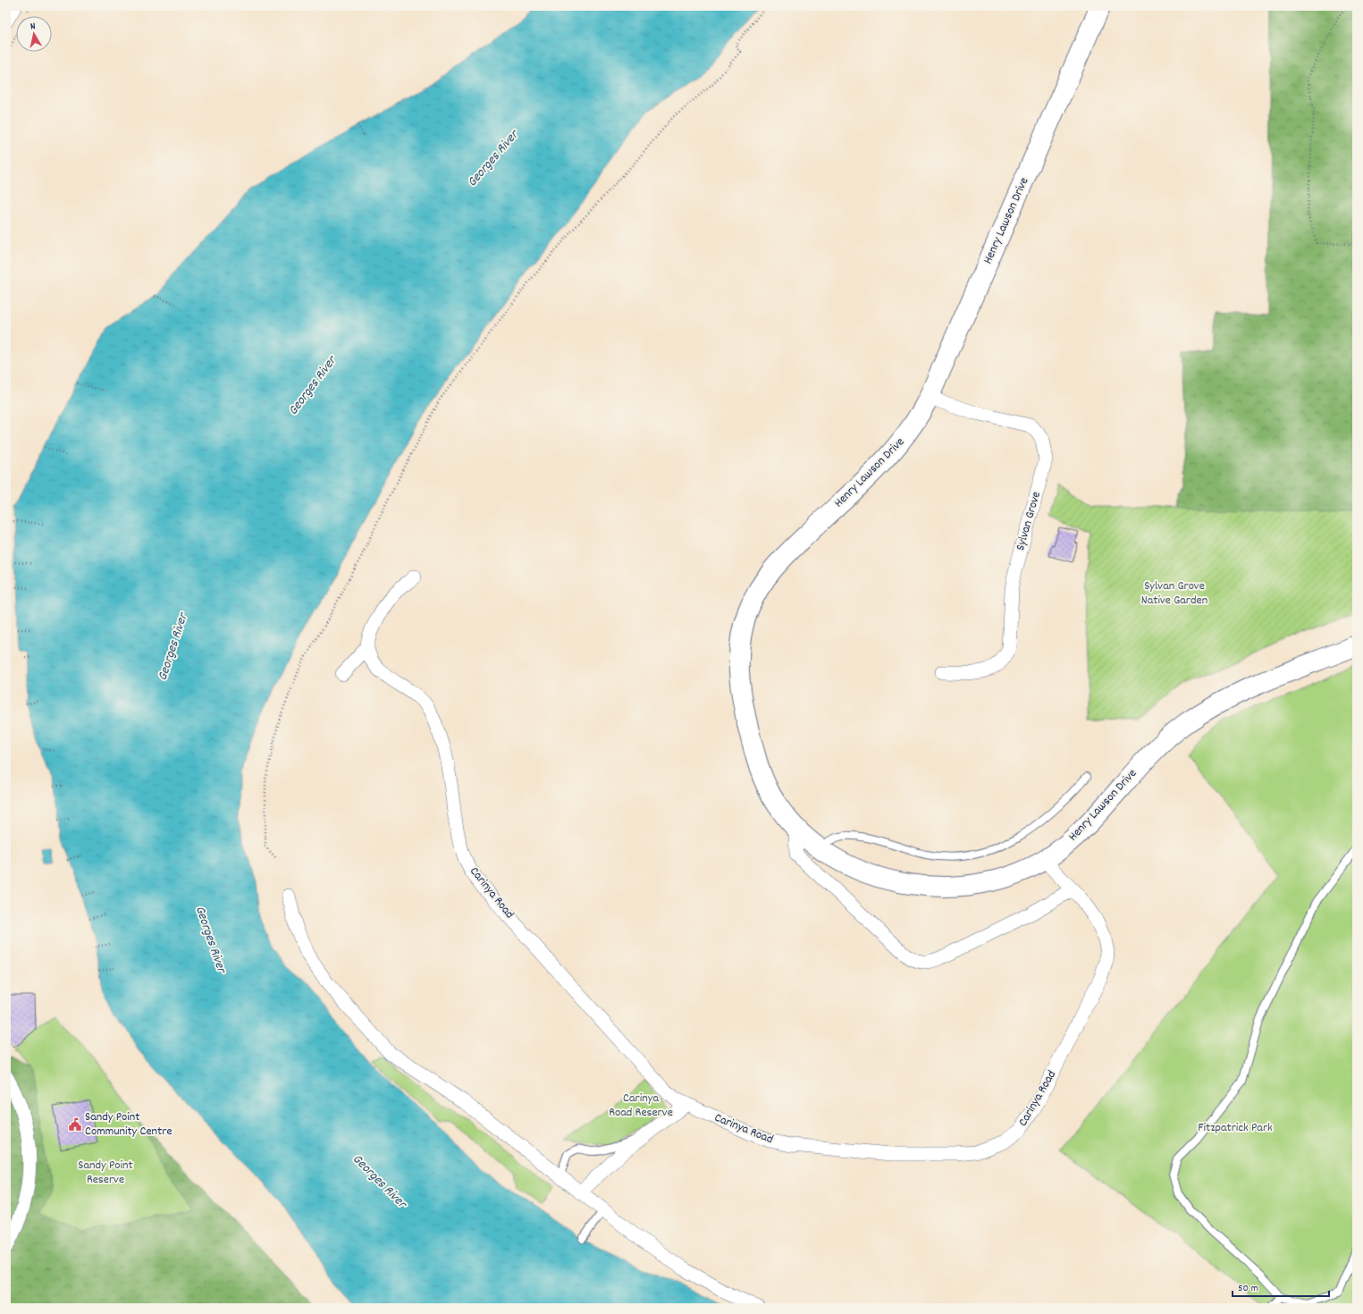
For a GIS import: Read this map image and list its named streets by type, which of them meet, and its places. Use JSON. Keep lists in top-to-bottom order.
{
  "streets": {
    "main road": ["Henry Lawson Drive"],
    "street": ["Sylvan Grove", "Carinya Road"]
  },
  "crossings": [
    ["Henry Lawson Drive", "Sylvan Grove"],
    ["Henry Lawson Drive", "Carinya Road"]
  ],
  "water": ["Georges River"],
  "parks": [
    "Sylvan Grove Native Garden",
    "Carinya Road Reserve",
    "Fitzpatrick Park",
    "Sandy Point Reserve"
  ],
  "places": {
    "public building": ["Sandy Point Community Centre"]
  },
  "scale_bar": "50 m",
  "north": "top"
}
